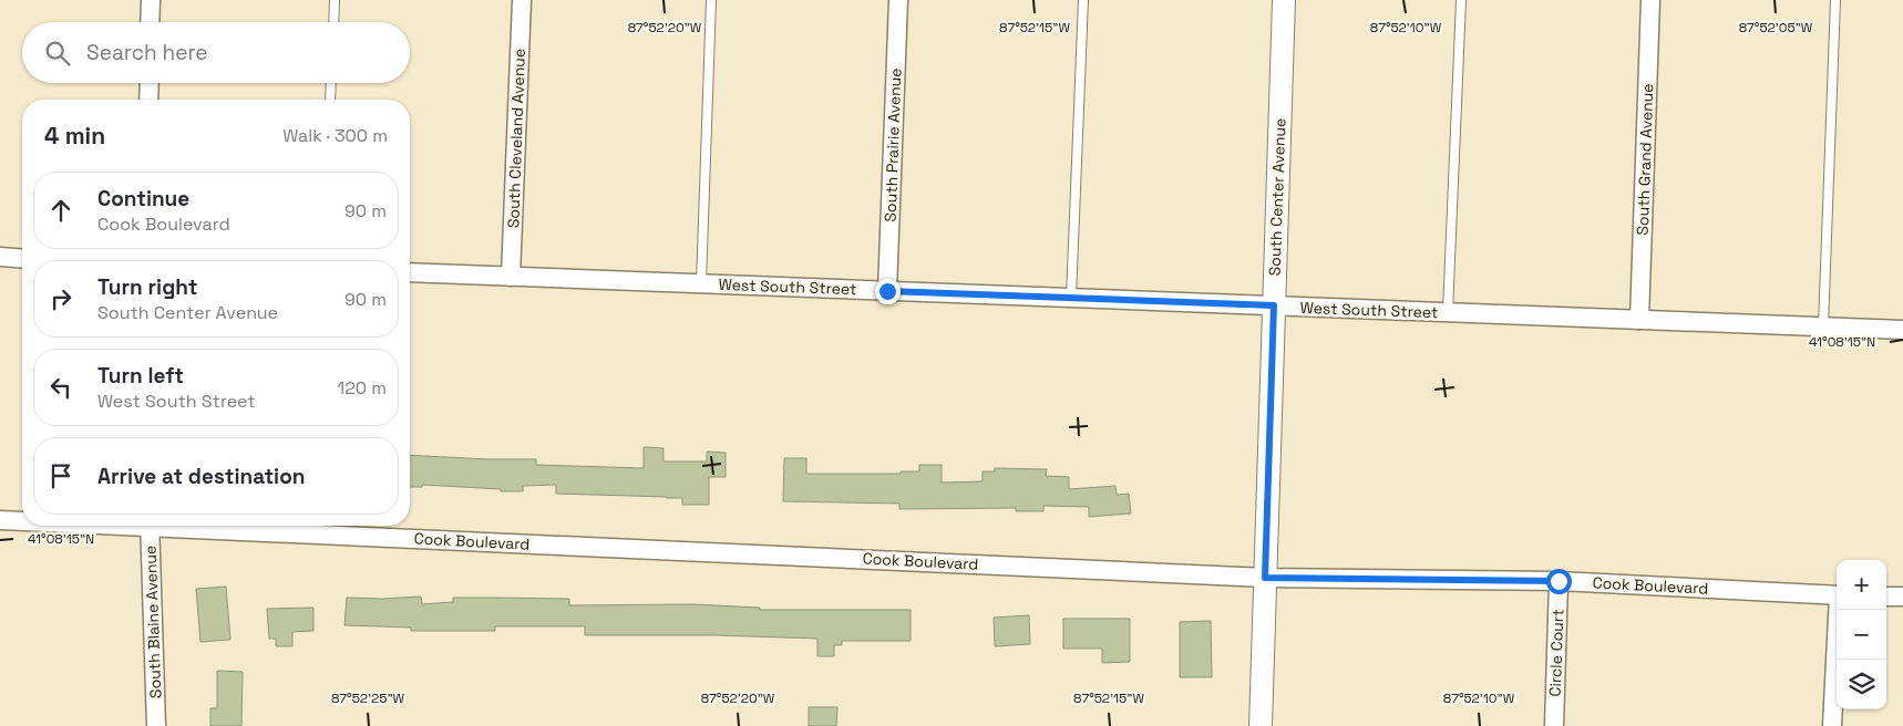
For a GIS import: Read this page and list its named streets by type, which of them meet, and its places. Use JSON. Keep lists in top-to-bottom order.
{
  "streets": {
    "street": [
      "South Cleveland Avenue",
      "South Prairie Avenue",
      "South Grand Avenue",
      "South Center Avenue",
      "West South Street",
      "Cook Boulevard",
      "South Blaine Avenue",
      "Circle Court"
    ]
  },
  "crossings": [
    ["South Cleveland Avenue", "West South Street"],
    ["South Prairie Avenue", "West South Street"],
    ["South Grand Avenue", "West South Street"],
    ["South Center Avenue", "West South Street"],
    ["South Center Avenue", "Cook Boulevard"],
    ["Cook Boulevard", "Circle Court"]
  ],
  "page": {
    "search": "Search here",
    "heading": ["4 min", "Walk · 300 m"],
    "list": [
      ["Continue", "Cook Boulevard", "90 m"],
      ["Turn right", "South Center Avenue", "90 m"],
      ["Turn left", "West South Street", "120 m"],
      "Arrive at destination"
    ],
    "map_buttons": ["+", "−"]
  },
  "coordinates": [
    "87°52'20\"W",
    "87°52'15\"W",
    "87°52'10\"W",
    "87°52'05\"W",
    "41°08'15\"N",
    "87°52'25\"W"
  ]
}
